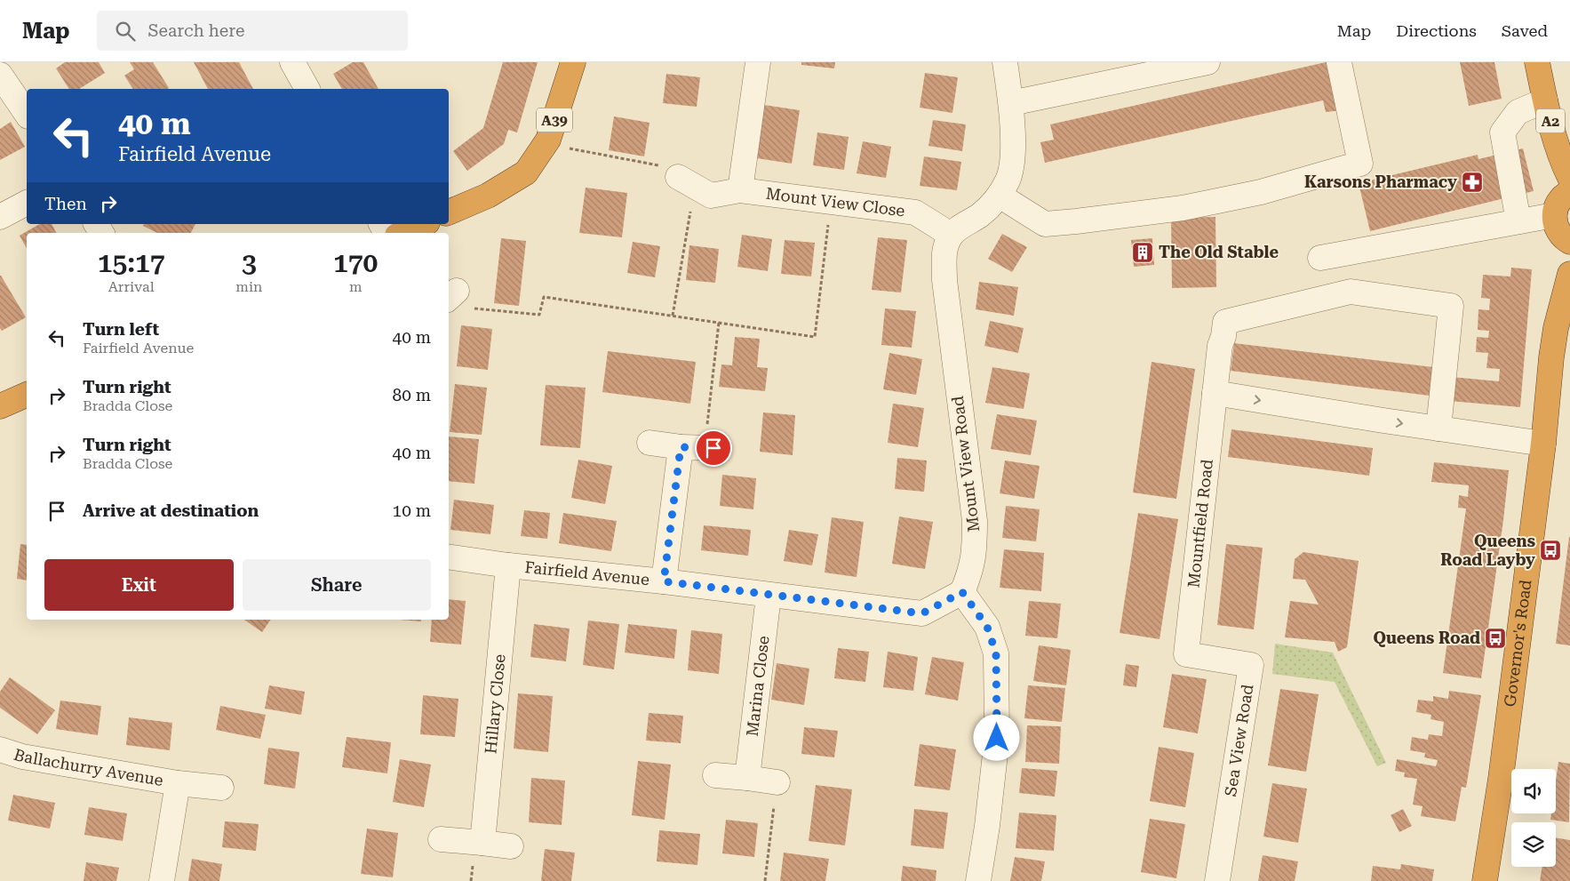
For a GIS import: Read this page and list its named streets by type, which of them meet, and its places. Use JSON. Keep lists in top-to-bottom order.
{
  "streets": {
    "highway": ["A39", "A2", "Governor's Road"],
    "street": [
      "Mount View Close",
      "Mount View Road",
      "Mountfield Road",
      "Fairfield Avenue",
      "Marina Close",
      "Hillary Close",
      "Sea View Road",
      "Ballachurry Avenue"
    ]
  },
  "crossings": [
    ["Mount View Close", "Mount View Road"],
    ["Mount View Road", "Fairfield Avenue"],
    ["Mountfield Road", "Sea View Road"],
    ["Fairfield Avenue", "Marina Close"],
    ["Fairfield Avenue", "Hillary Close"]
  ],
  "places": {
    "pharmacy": ["Karsons Pharmacy"],
    "building": ["The Old Stable"],
    "bus stop": ["Queens Road Layby", "Queens Road"]
  },
  "page": {
    "header": "Map",
    "search": "Search here",
    "nav": ["Map", "Directions", "Saved"],
    "turn": ["40 m", "Fairfield Avenue"],
    "then": "Then",
    "eta": [
      "15:17",
      "Arrival",
      "3",
      "min",
      "170",
      "m"
    ],
    "list": [
      {
        "name": "Turn left",
        "note": "Fairfield Avenue",
        "value": "40 m"
      },
      {
        "name": "Turn right",
        "note": "Bradda Close",
        "value": "80 m"
      },
      {
        "name": "Turn right",
        "note": "Bradda Close",
        "value": "40 m"
      },
      {
        "name": "Arrive at destination",
        "value": "10 m"
      }
    ],
    "buttons": ["Exit", "Share"]
  }
}
